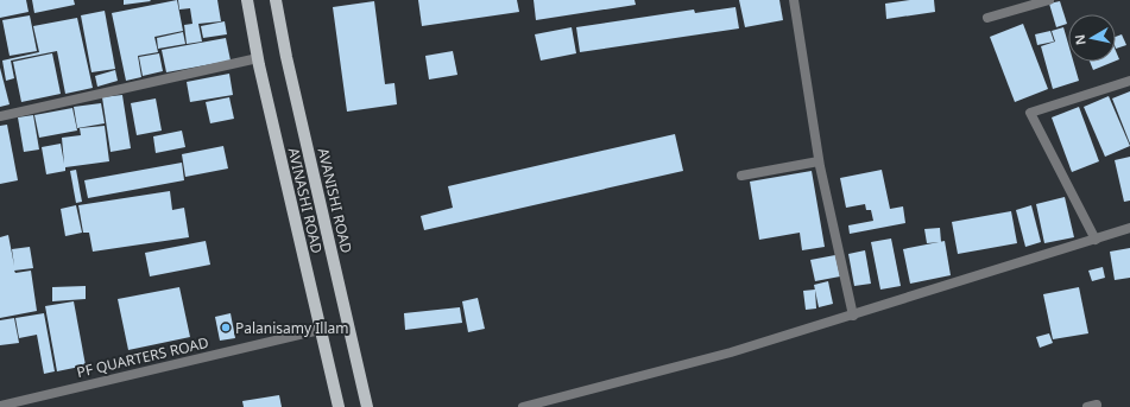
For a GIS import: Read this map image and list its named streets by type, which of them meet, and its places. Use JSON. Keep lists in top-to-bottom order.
{
  "streets": {
    "main road": ["AVINASHI ROAD", "AVANISHI ROAD"],
    "street": ["PF QUARTERS ROAD"]
  },
  "crossings": [
    ["AVINASHI ROAD", "PF QUARTERS ROAD"]
  ],
  "places": ["Palanisamy Illam"],
  "north": "left"
}
